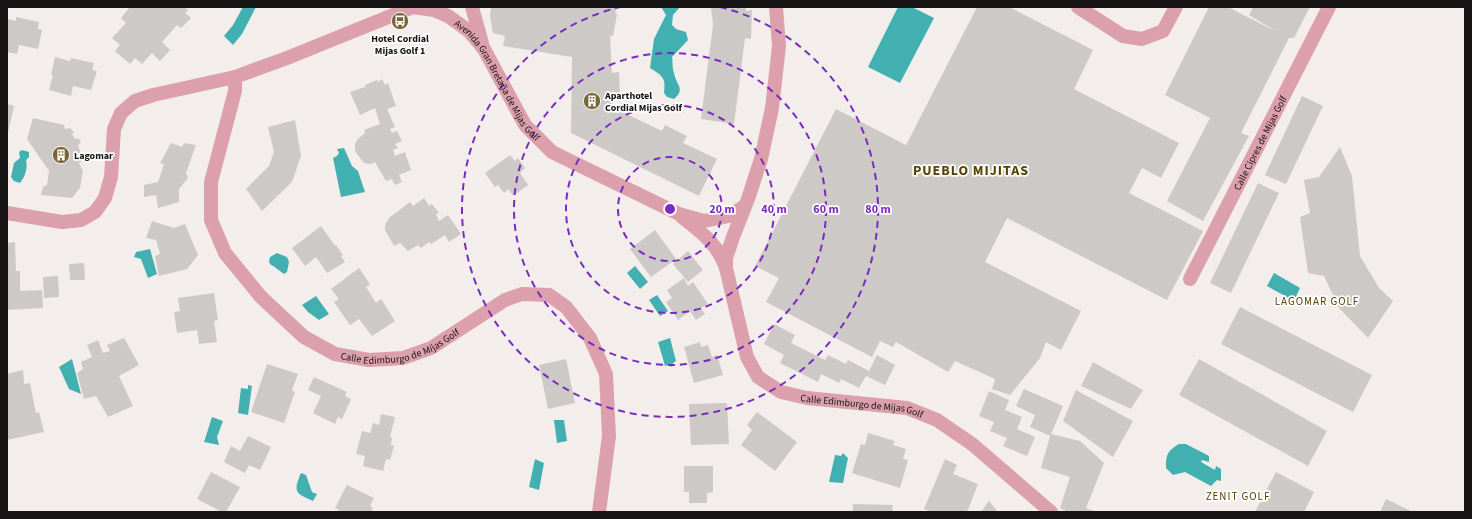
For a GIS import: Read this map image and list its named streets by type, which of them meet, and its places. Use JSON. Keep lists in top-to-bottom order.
{
  "streets": {
    "street": ["Avenida Gran Bretaña de Mijas Golf", "Calle Cipres de Mijas Golf", "Calle Edimburgo de Mijas Golf"]
  },
  "crossings": [
    ["Avenida Gran Bretaña de Mijas Golf", "Calle Edimburgo de Mijas Golf"]
  ],
  "districts": ["PUEBLO MIJITAS", "LAGOMAR GOLF", "ZENIT GOLF"],
  "places": {
    "bus stop": ["Hotel Cordial Mijas Golf 1"],
    "building": ["Aparthotel Cordial Mijas Golf", "Lagomar"]
  },
  "rings": [
    "20 m",
    "40 m",
    "60 m",
    "80 m"
  ]
}
